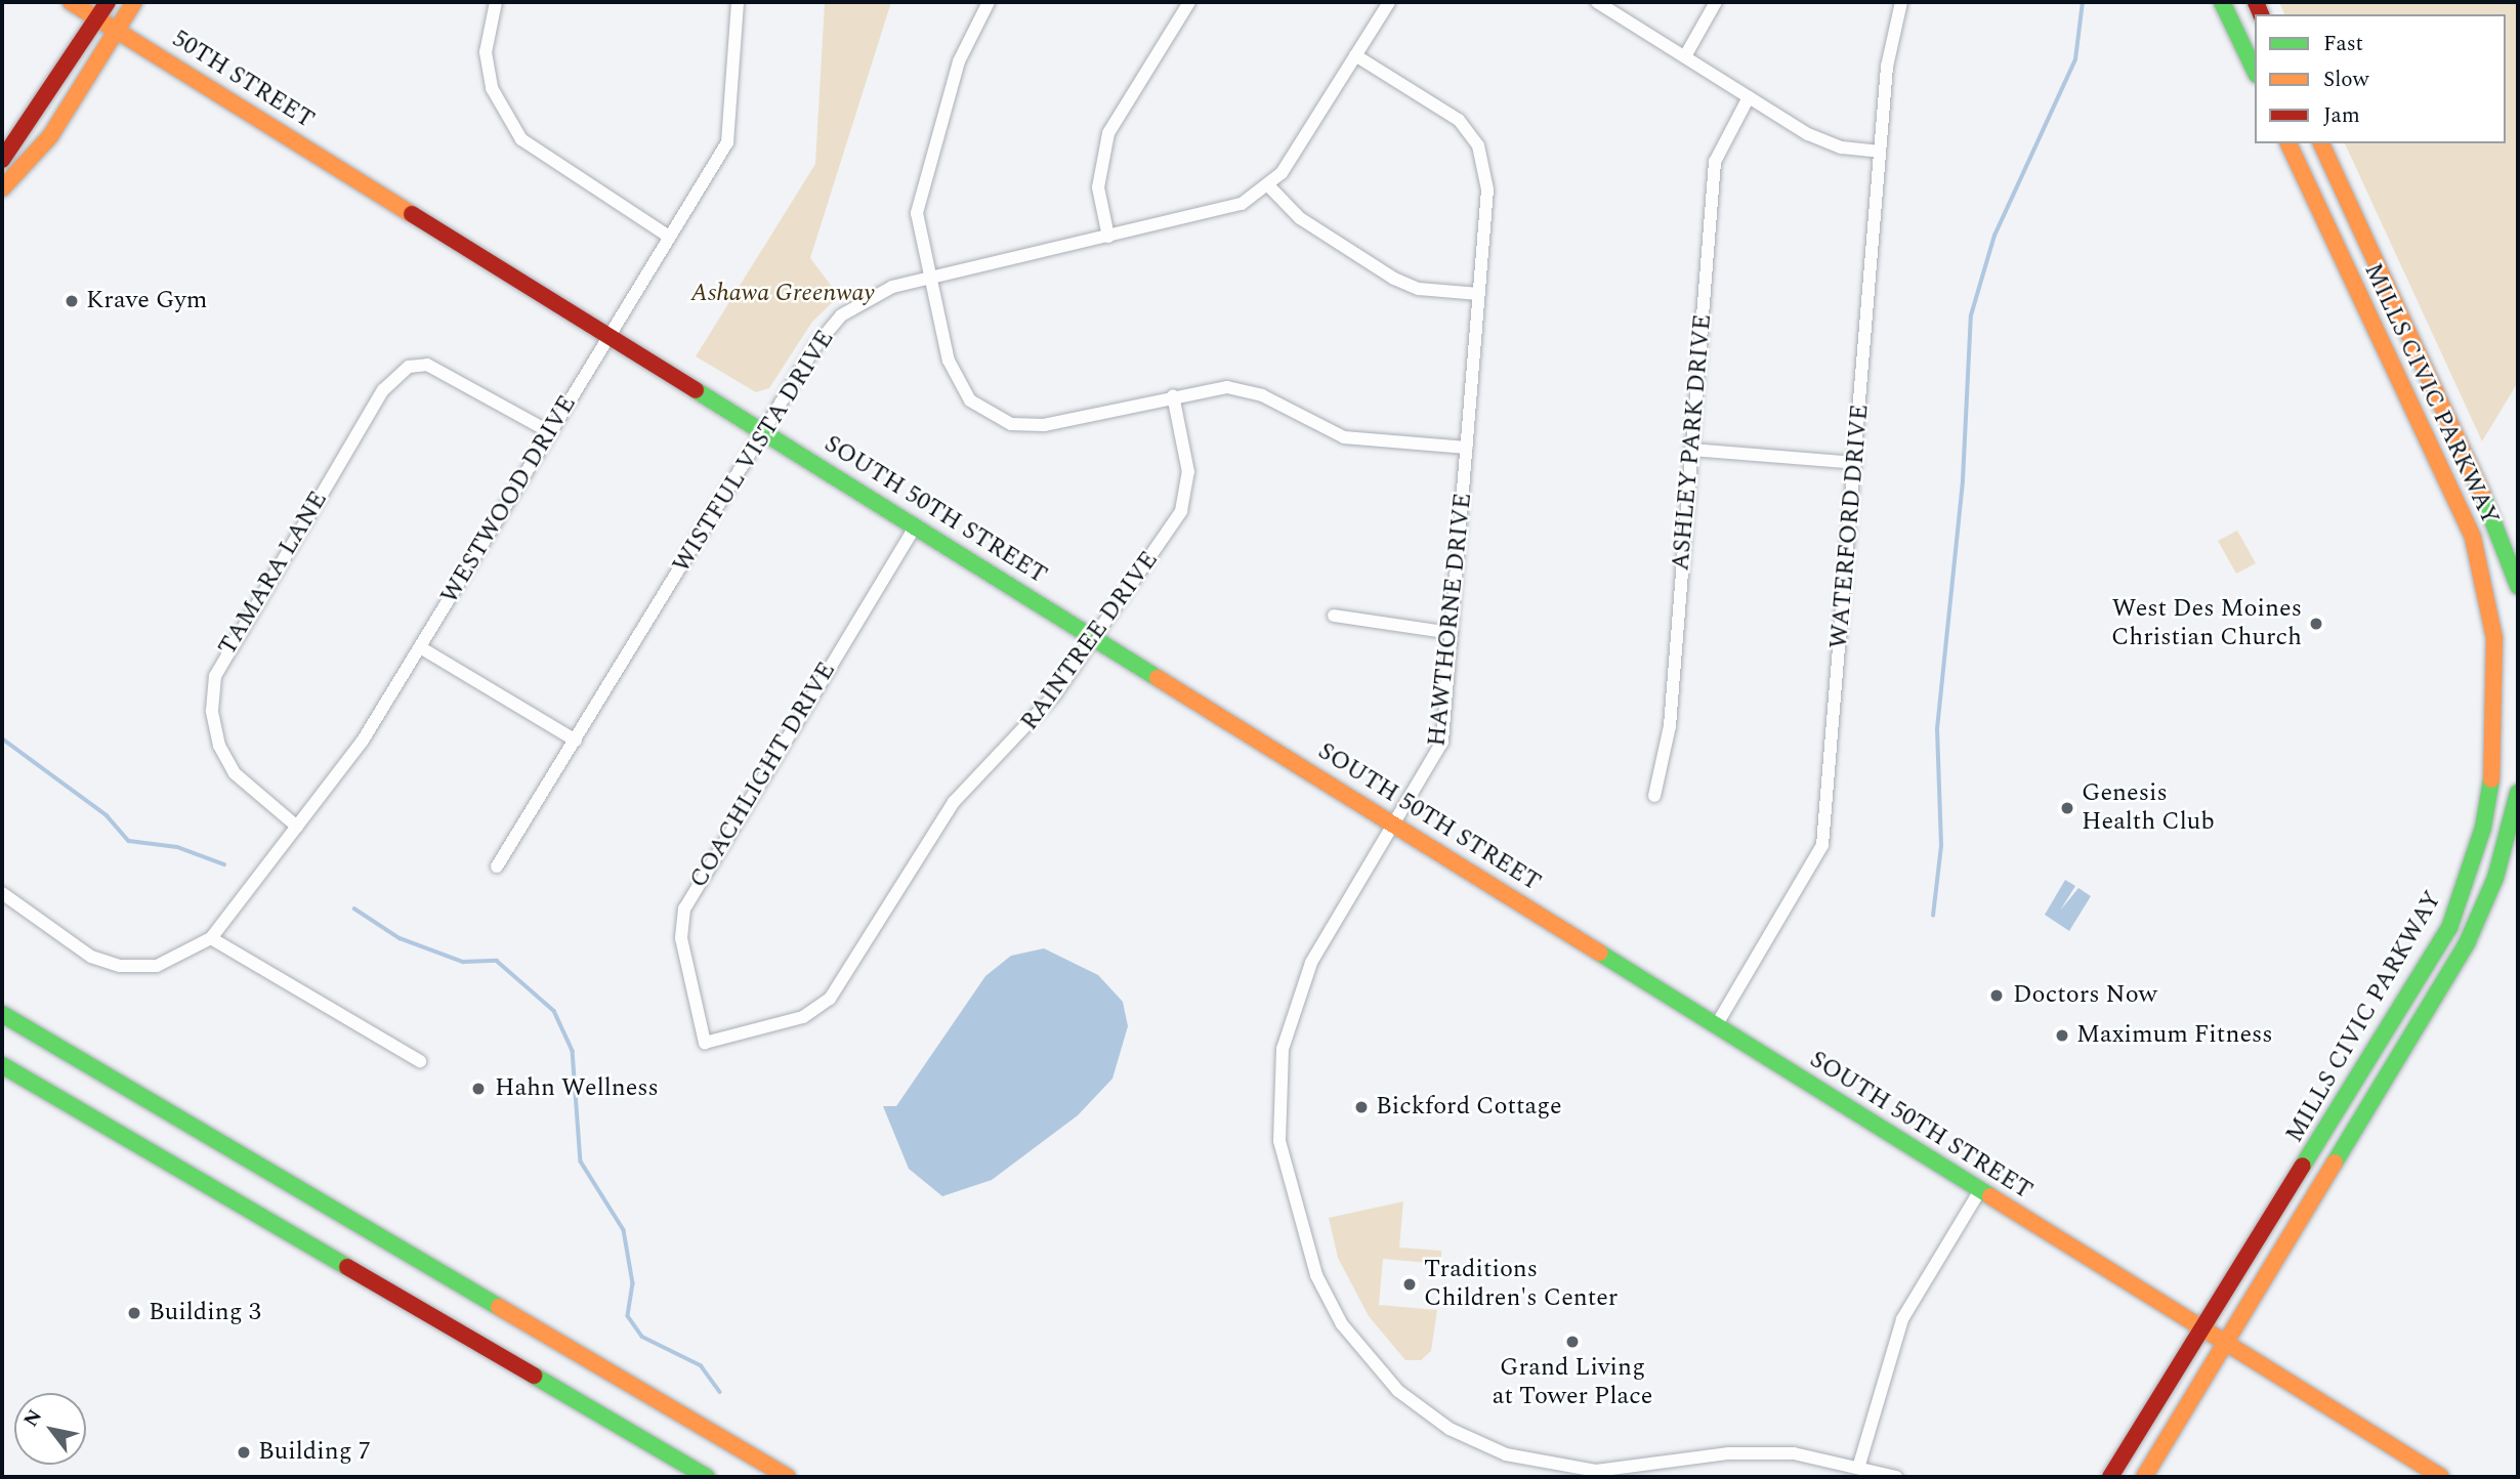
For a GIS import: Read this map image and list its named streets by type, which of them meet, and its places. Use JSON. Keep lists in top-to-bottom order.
{
  "streets": {
    "main road": ["50TH STREET", "MILLS CIVIC PARKWAY", "SOUTH 50TH STREET"],
    "street": [
      "ASHLEY PARK DRIVE",
      "WISTFUL VISTA DRIVE",
      "WESTWOOD DRIVE",
      "WATERFORD DRIVE",
      "TAMARA LANE",
      "HAWTHORNE DRIVE",
      "RAINTREE DRIVE",
      "COACHLIGHT DRIVE"
    ]
  },
  "crossings": [
    ["50TH STREET", "SOUTH 50TH STREET"],
    ["MILLS CIVIC PARKWAY", "SOUTH 50TH STREET"],
    ["WISTFUL VISTA DRIVE", "SOUTH 50TH STREET"],
    ["WISTFUL VISTA DRIVE", "HAWTHORNE DRIVE"],
    ["WESTWOOD DRIVE", "SOUTH 50TH STREET"],
    ["WESTWOOD DRIVE", "TAMARA LANE"],
    ["SOUTH 50TH STREET", "WATERFORD DRIVE"],
    ["SOUTH 50TH STREET", "HAWTHORNE DRIVE"],
    ["SOUTH 50TH STREET", "RAINTREE DRIVE"],
    ["SOUTH 50TH STREET", "COACHLIGHT DRIVE"],
    ["RAINTREE DRIVE", "COACHLIGHT DRIVE"]
  ],
  "parks": ["Ashawa Greenway"],
  "places": [
    "Krave Gym",
    "West Des Moines Christian Church",
    "Genesis Health Club",
    "Doctors Now",
    "Maximum Fitness",
    "Hahn Wellness",
    "Bickford Cottage",
    "Traditions Children's Center",
    "Building 3",
    "Grand Living at Tower Place",
    "Building 7"
  ],
  "legend": ["Fast", "Slow", "Jam"],
  "north": "top left"
}
